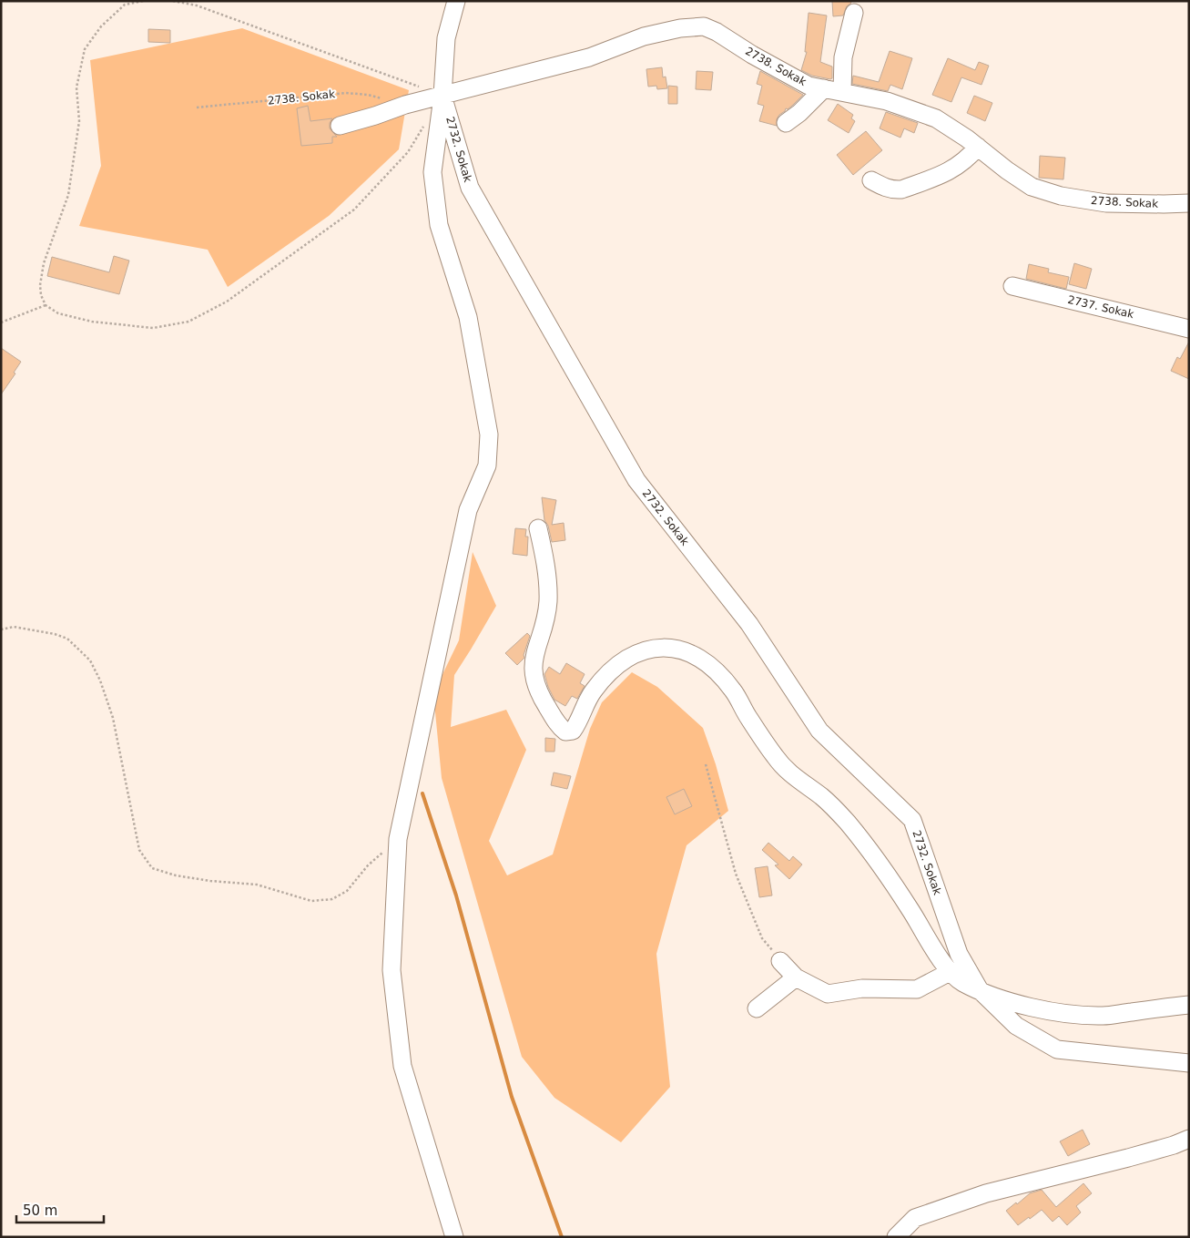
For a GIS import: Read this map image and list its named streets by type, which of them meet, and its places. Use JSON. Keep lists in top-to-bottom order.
{
  "streets": {
    "street": ["2738. Sokak", "2732. Sokak", "2737. Sokak"]
  },
  "crossings": [
    ["2738. Sokak", "2732. Sokak"]
  ],
  "scale_bar": "50 m"
}
